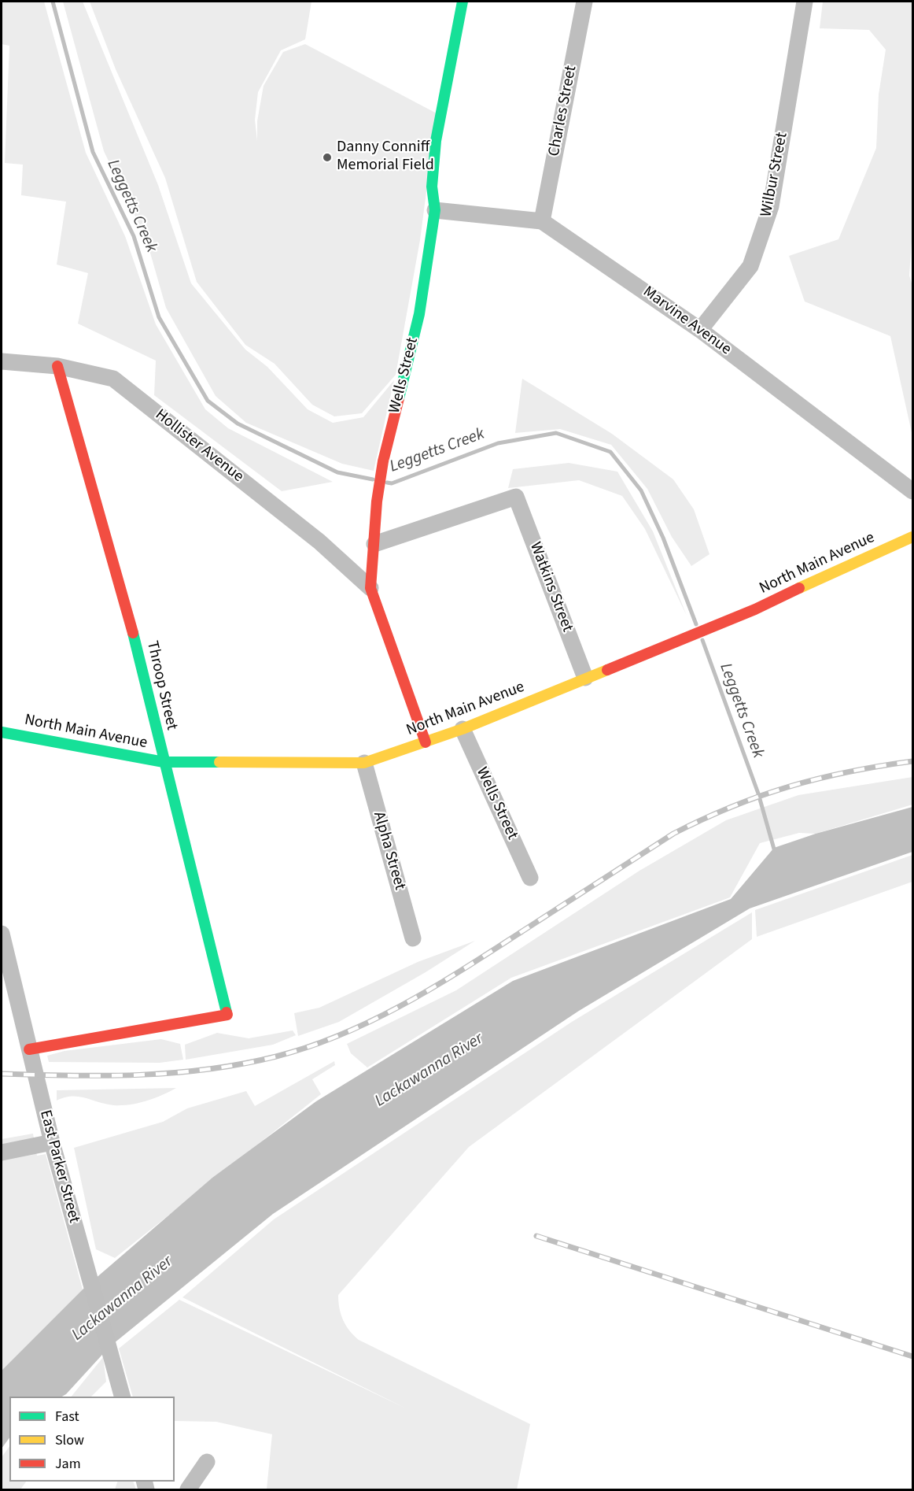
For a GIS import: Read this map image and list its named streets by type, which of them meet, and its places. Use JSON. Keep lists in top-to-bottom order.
{
  "streets": {
    "street": [
      "Charles Street",
      "Wilbur Street",
      "Marvine Avenue",
      "Wells Street",
      "Hollister Avenue",
      "North Main Avenue",
      "Watkins Street",
      "Throop Street",
      "Alpha Street",
      "East Parker Street"
    ]
  },
  "crossings": [
    ["Charles Street", "Marvine Avenue"],
    ["Wilbur Street", "Marvine Avenue"],
    ["Marvine Avenue", "Wells Street"],
    ["Wells Street", "Hollister Avenue"],
    ["Wells Street", "North Main Avenue"],
    ["Wells Street", "Watkins Street"],
    ["Hollister Avenue", "Throop Street"],
    ["North Main Avenue", "Watkins Street"],
    ["North Main Avenue", "Throop Street"],
    ["North Main Avenue", "Alpha Street"],
    ["Throop Street", "East Parker Street"]
  ],
  "water": ["Leggetts Creek", "Lackawanna River"],
  "places": ["Danny Conniff Memorial Field"],
  "legend": ["Fast", "Slow", "Jam"]
}
